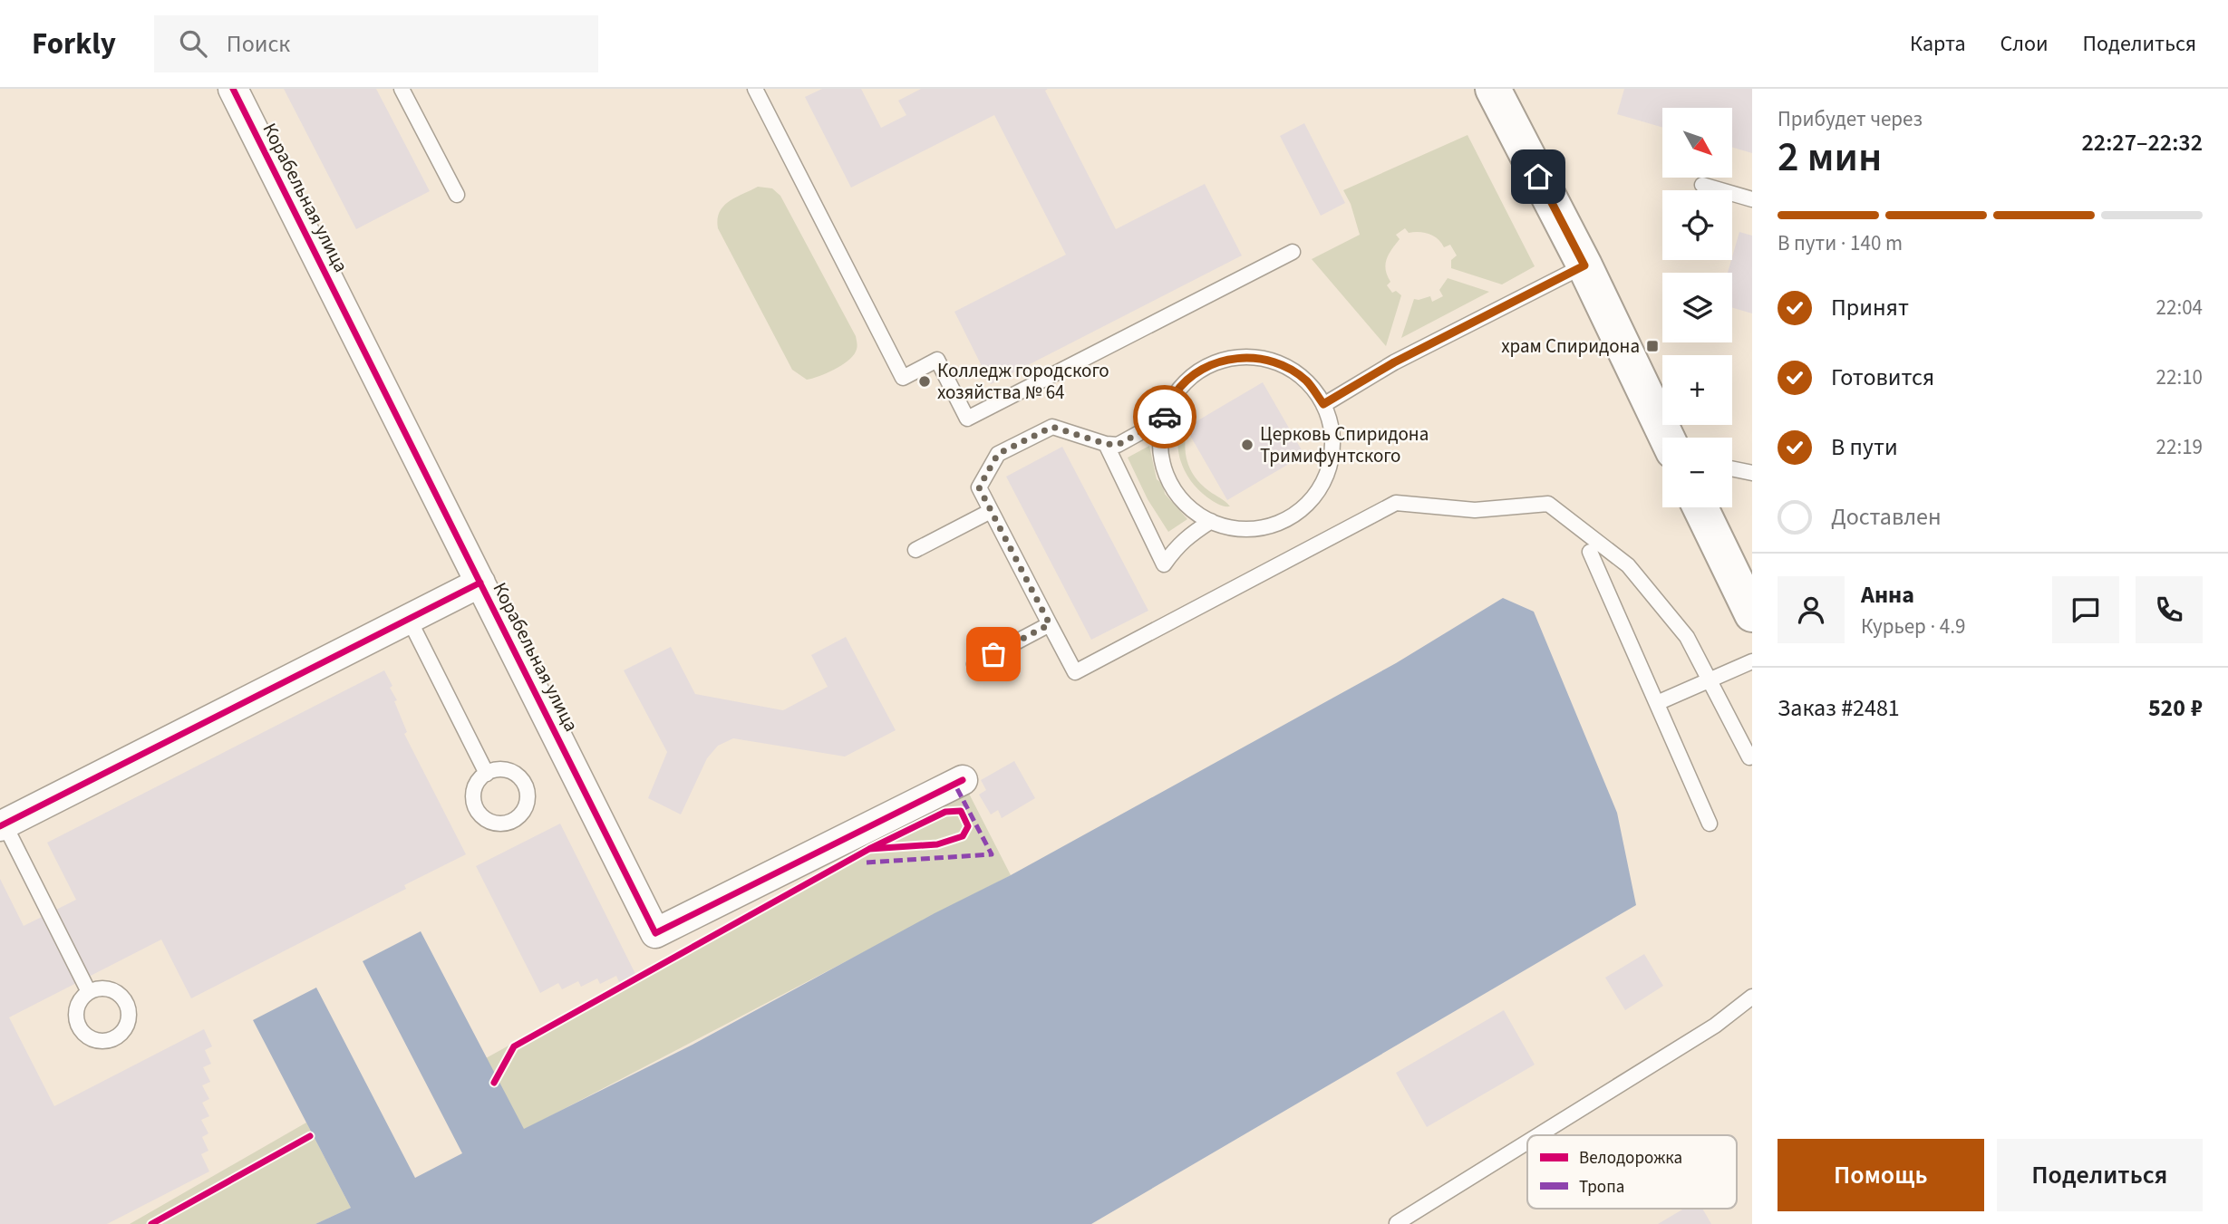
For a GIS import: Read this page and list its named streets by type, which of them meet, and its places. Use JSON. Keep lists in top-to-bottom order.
{
  "streets": {
    "street": ["Корабельная улица"]
  },
  "places": {
    "transit": ["храм Спиридона"],
    "other": ["Колледж городского хозяйства № 64", "Церковь Спиридона Тримифунтского"]
  },
  "legend": ["Велодорожка", "Тропа"],
  "north": "bottom right",
  "page": {
    "header": "Forkly",
    "search": "Поиск",
    "nav": ["Карта", "Слои", "Поделиться"],
    "heading": ["2 мин", "Прибудет через", "22:27–22:32"],
    "panel": [
      "Анна",
      "Курьер · 4.9",
      "Заказ #2481",
      "520 ₽"
    ],
    "map_buttons": ["+", "−"],
    "bar": "В пути · 140 m",
    "list": [
      ["Принят", "22:04"],
      ["Готовится", "22:10"],
      ["В пути", "22:19"],
      "Доставлен"
    ],
    "buttons": ["Помощь", "Поделиться"]
  }
}
